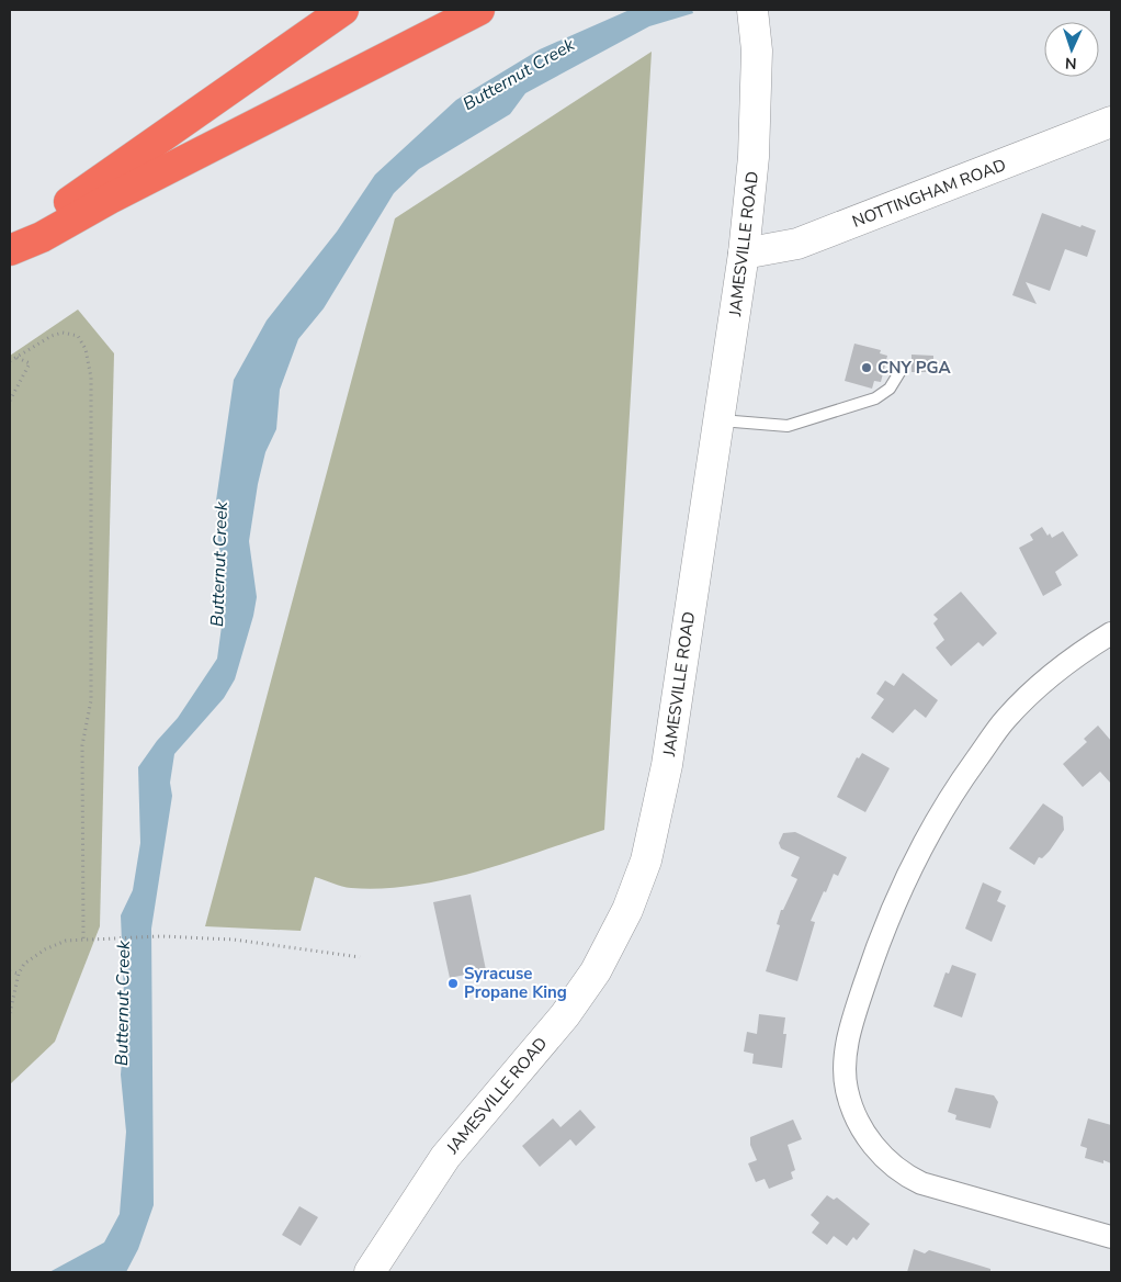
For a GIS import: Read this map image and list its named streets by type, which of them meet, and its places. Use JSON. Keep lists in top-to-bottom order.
{
  "streets": {
    "street": ["NOTTINGHAM ROAD", "JAMESVILLE ROAD"]
  },
  "crossings": [
    ["NOTTINGHAM ROAD", "JAMESVILLE ROAD"]
  ],
  "water": ["Butternut Creek"],
  "places": ["CNY PGA", "Syracuse Propane King"],
  "north": "bottom"
}
